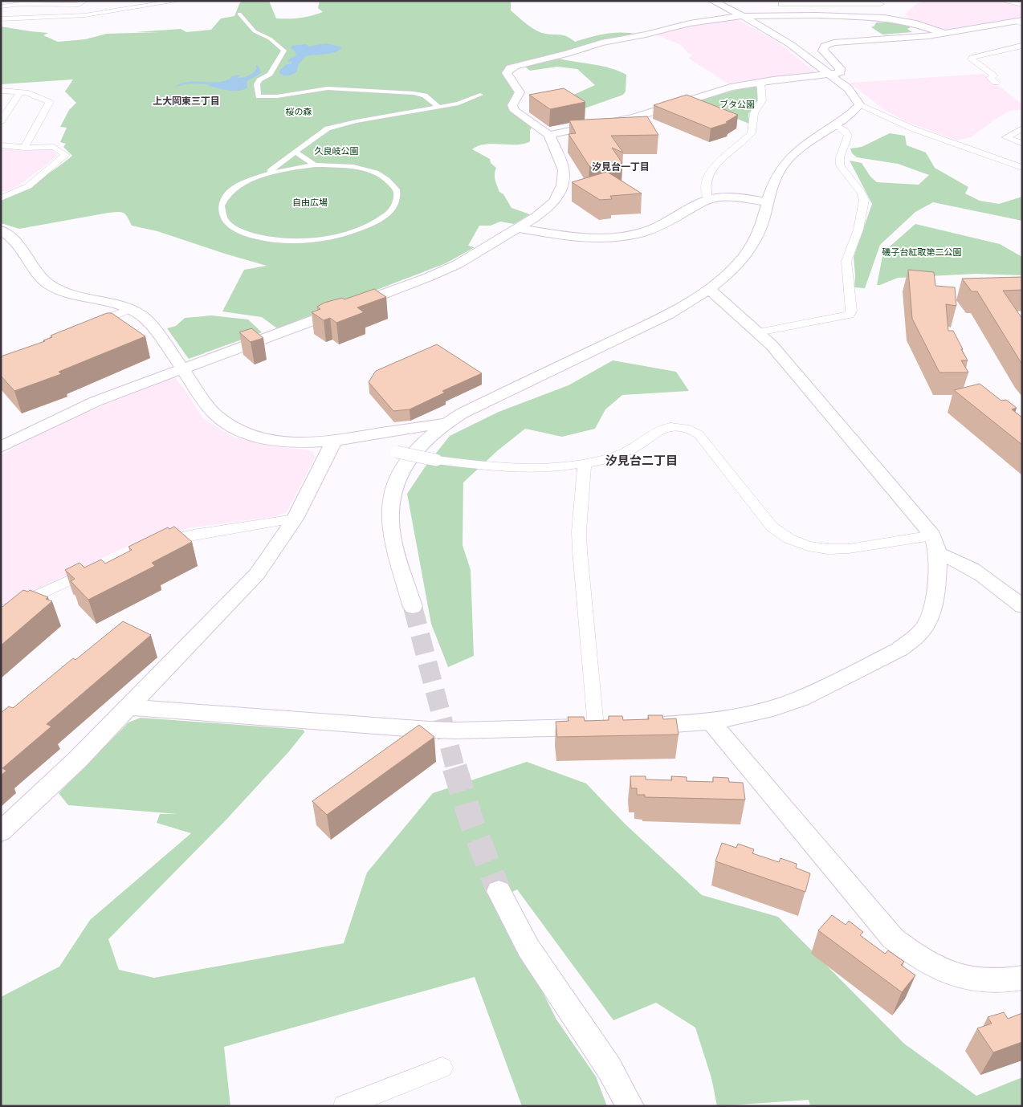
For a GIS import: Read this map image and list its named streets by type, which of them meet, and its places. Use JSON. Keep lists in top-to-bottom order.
{
  "districts": ["上大岡東三丁目", "汐見台一丁目", "汐見台二丁目"],
  "parks": [
    "ブタ公園",
    "桜の森",
    "久良岐公園",
    "自由広場",
    "磯子台紅取第二公園"
  ]
}
